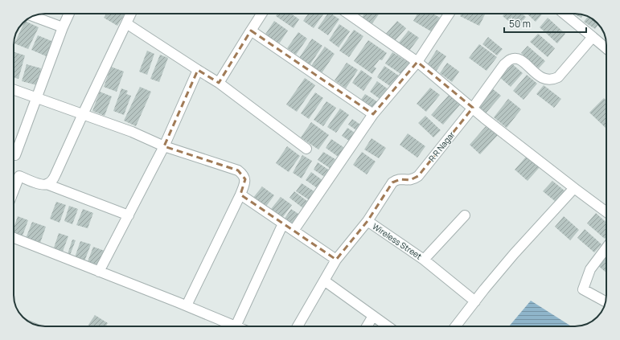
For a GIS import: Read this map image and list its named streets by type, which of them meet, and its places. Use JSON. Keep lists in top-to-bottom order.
{
  "streets": {
    "street": ["R R Nagar", "Wireless Street"]
  },
  "crossings": [
    ["R R Nagar", "Wireless Street"]
  ],
  "scale_bar": "50 m"
}
